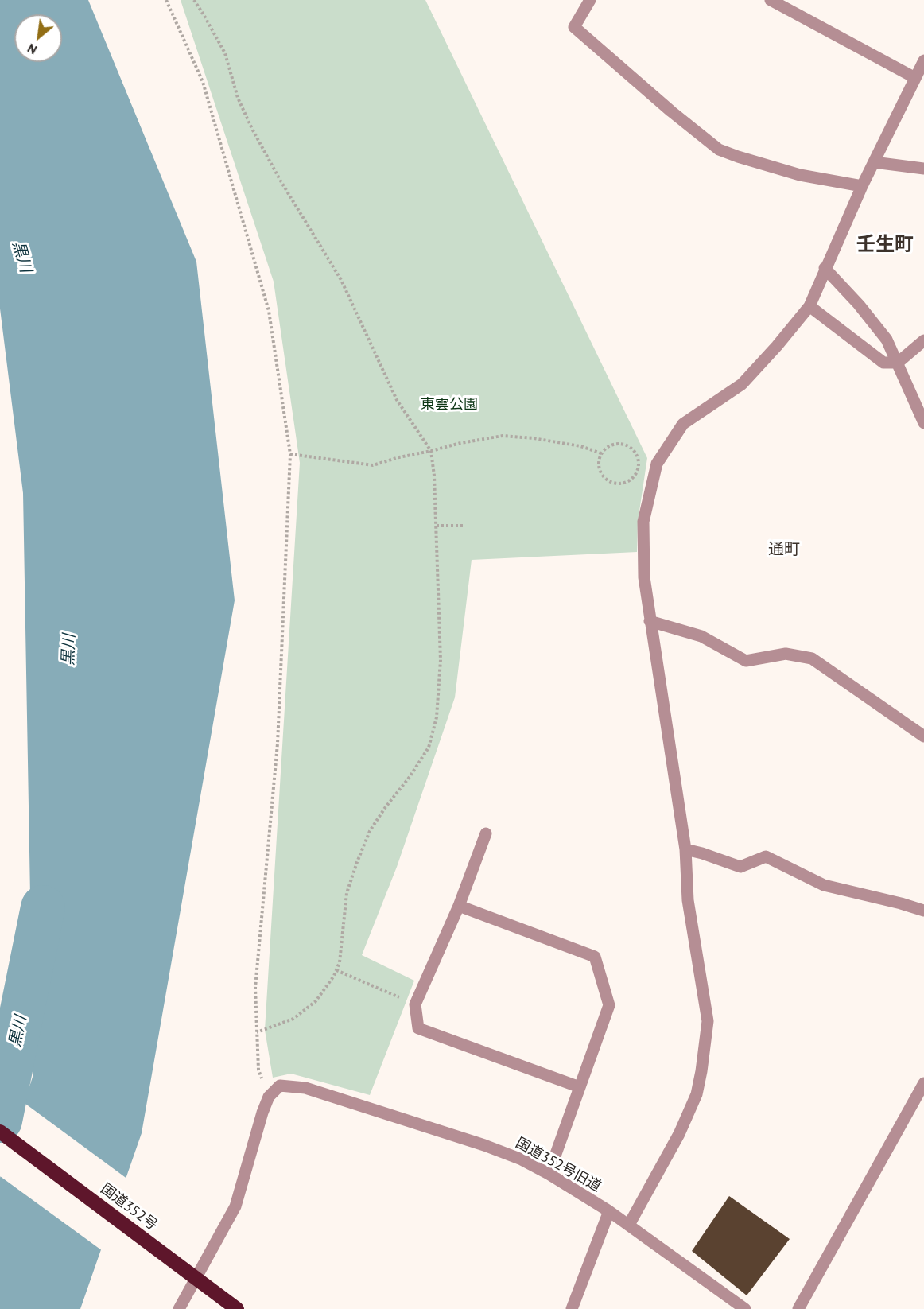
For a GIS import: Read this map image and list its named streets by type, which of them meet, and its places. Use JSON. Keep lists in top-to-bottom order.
{
  "streets": {
    "highway": ["国道352号"],
    "street": ["国道352号旧道"]
  },
  "districts": ["壬生町", "通町"],
  "water": ["黒川"],
  "parks": ["東雲公園"],
  "north": "bottom left"
}
